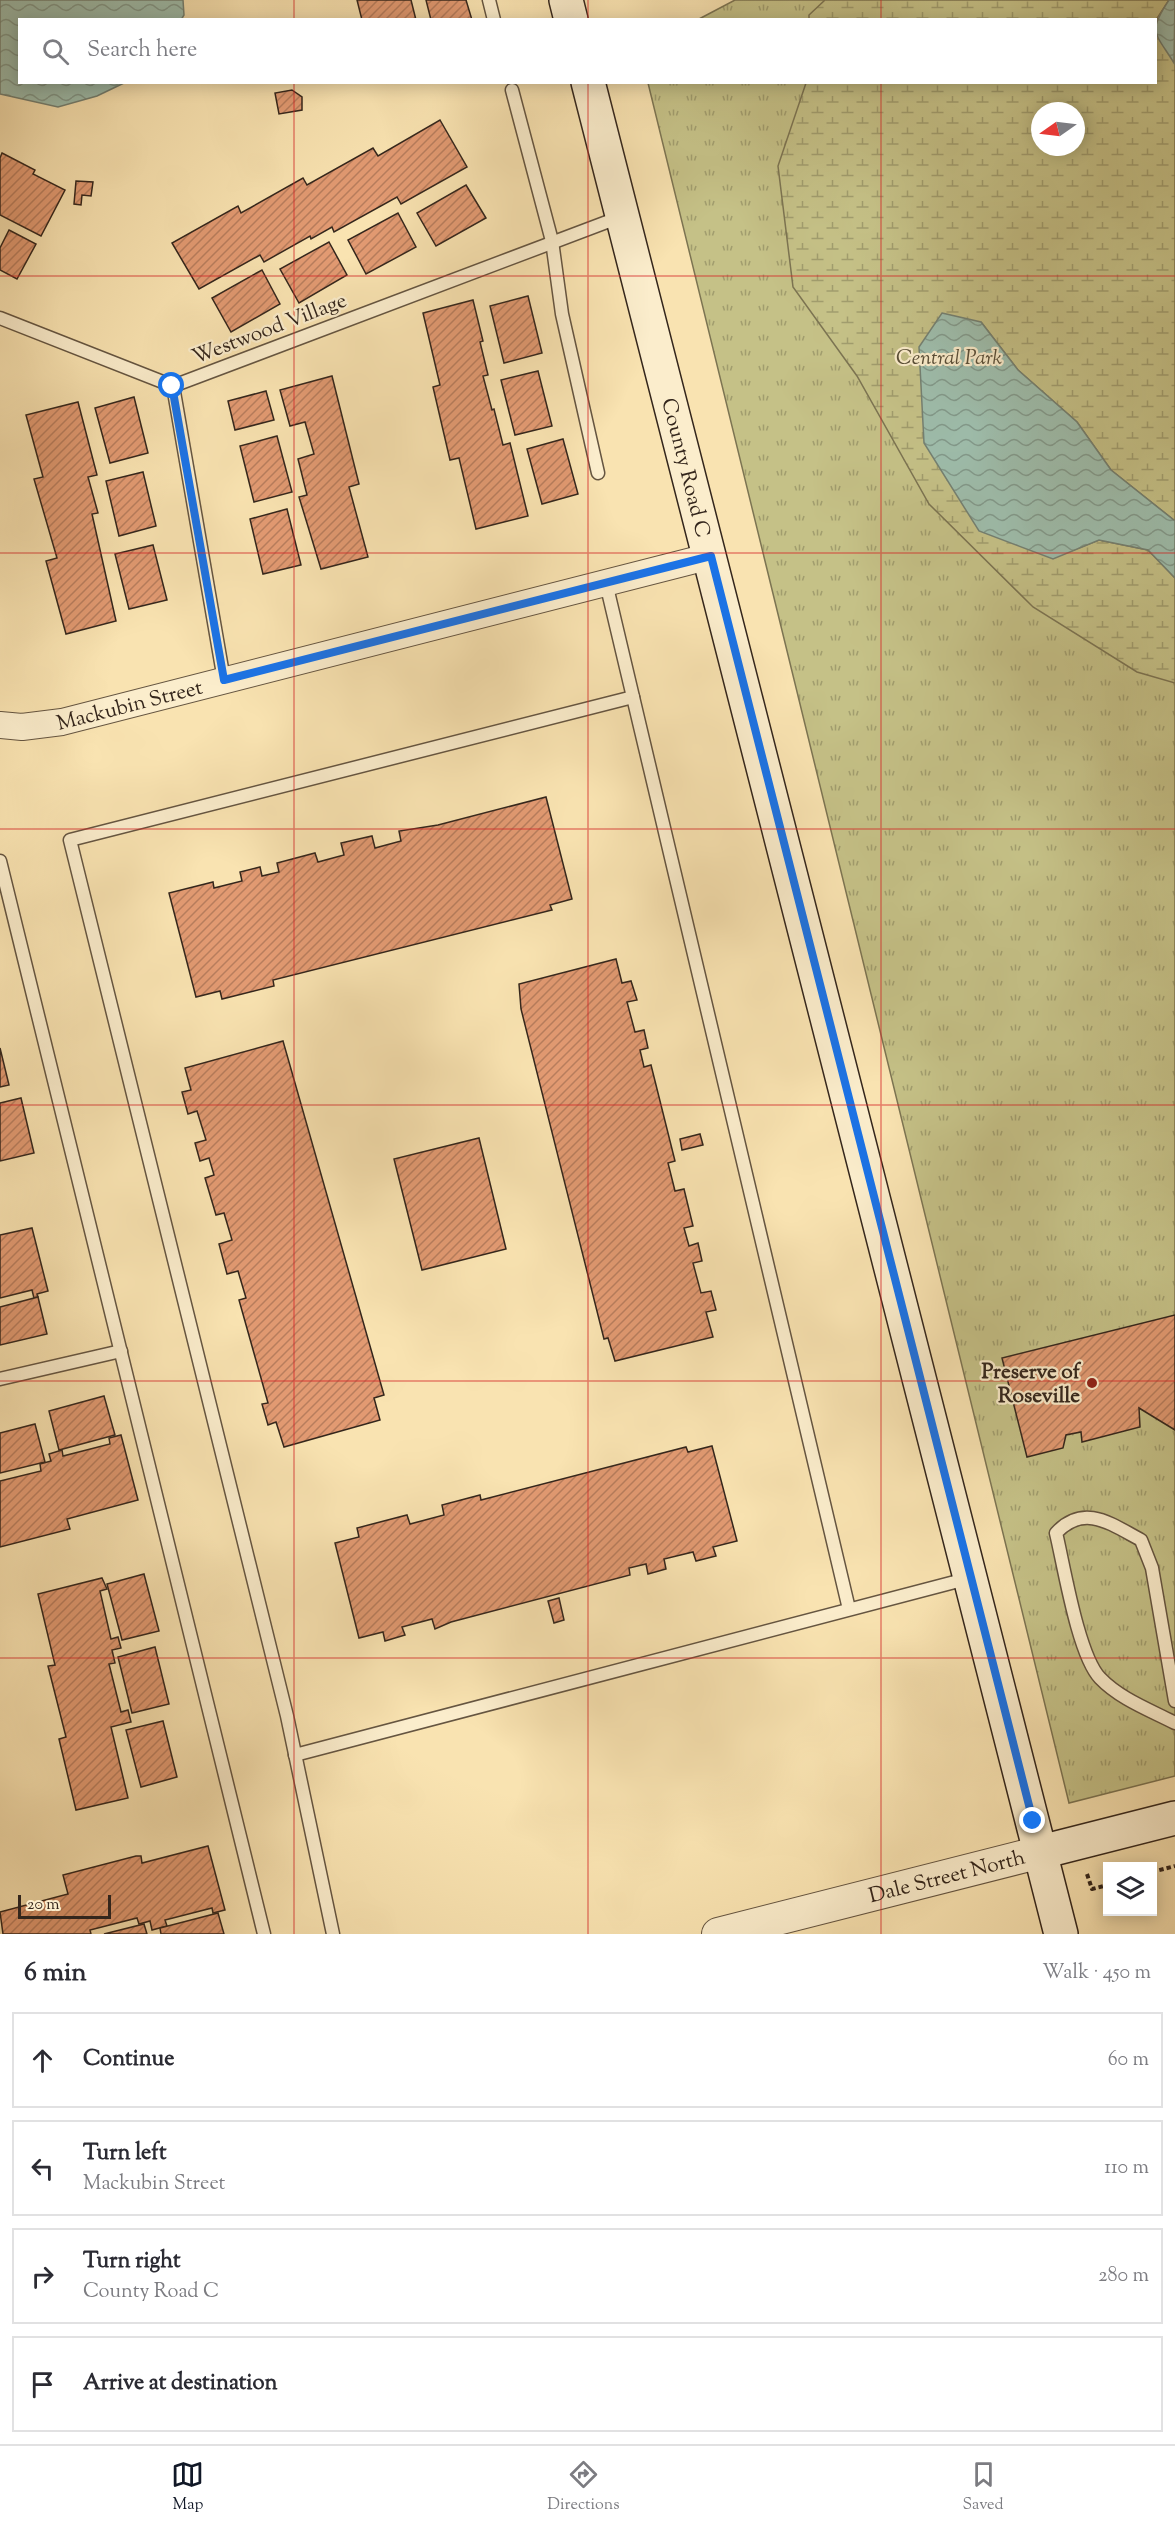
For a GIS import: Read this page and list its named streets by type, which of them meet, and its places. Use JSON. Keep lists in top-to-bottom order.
{
  "streets": {
    "main road": ["County Road C", "Dale Street North"],
    "street": ["Mackubin Street"],
    "lane": ["Westwood Village"]
  },
  "crossings": [
    ["Westwood Village", "County Road C"],
    ["County Road C", "Mackubin Street"],
    ["County Road C", "Dale Street North"]
  ],
  "parks": ["Central Park"],
  "places": ["Preserve of Roseville"],
  "scale_bar": "20 m",
  "north": "left",
  "page": {
    "search": "Search here",
    "scale": "20 m",
    "heading": ["6 min", "Walk · 450 m"],
    "list": [
      ["Continue", "60 m"],
      ["Turn left", "Mackubin Street", "110 m"],
      ["Turn right", "County Road C", "280 m"],
      "Arrive at destination"
    ],
    "nav": ["Map", "Directions", "Saved"]
  }
}
